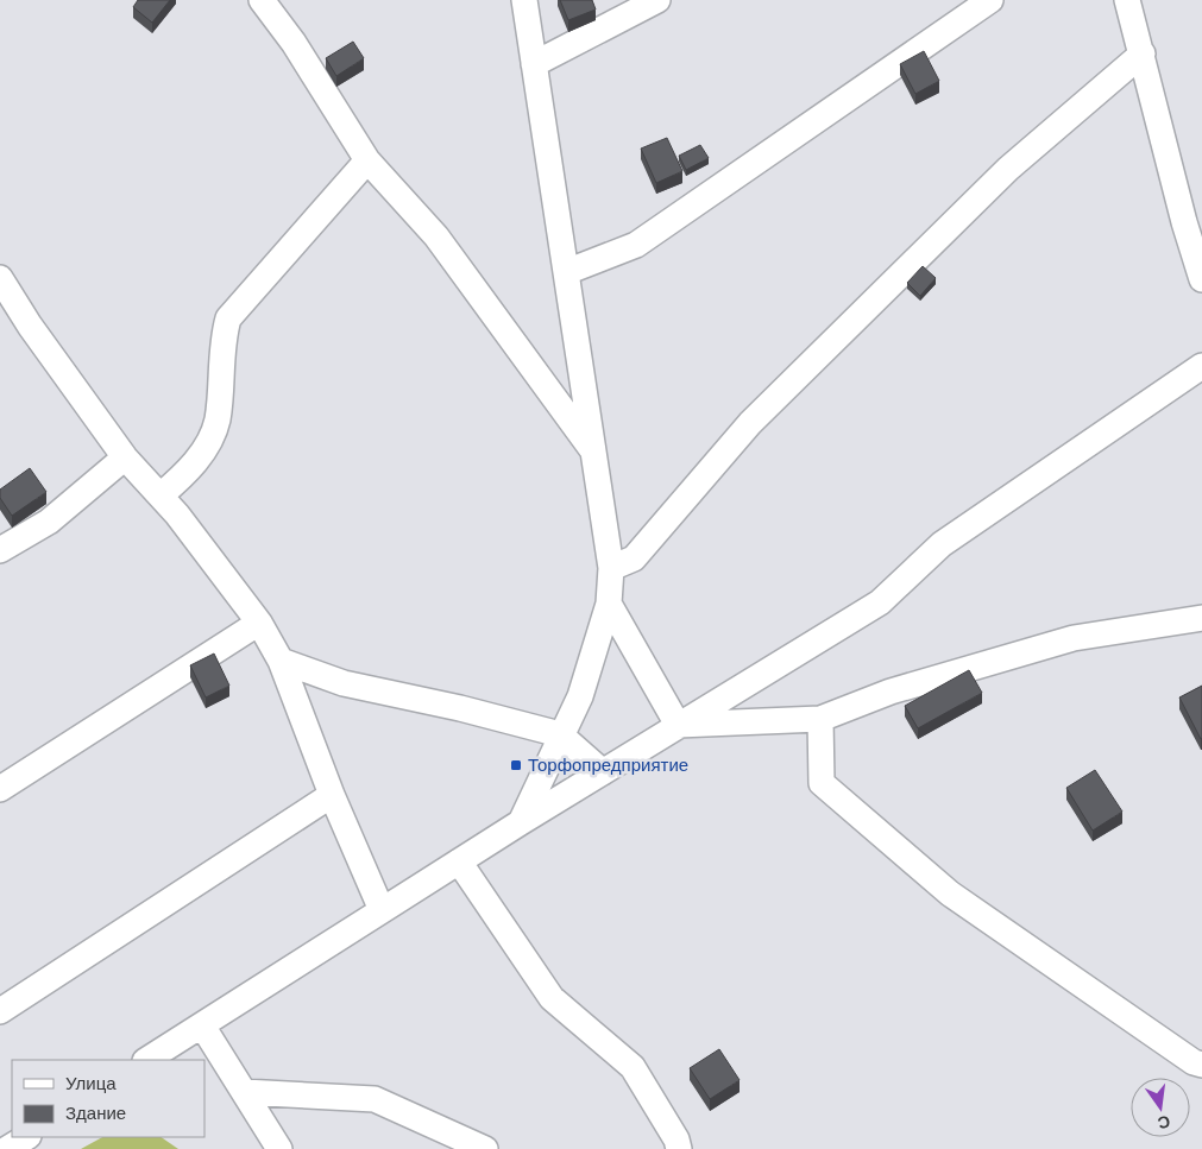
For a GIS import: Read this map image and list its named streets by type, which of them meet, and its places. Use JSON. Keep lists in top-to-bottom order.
{
  "places": {
    "transit": ["Торфопредприятие"]
  },
  "legend": ["Улица", "Здание"],
  "north": "bottom"
}
